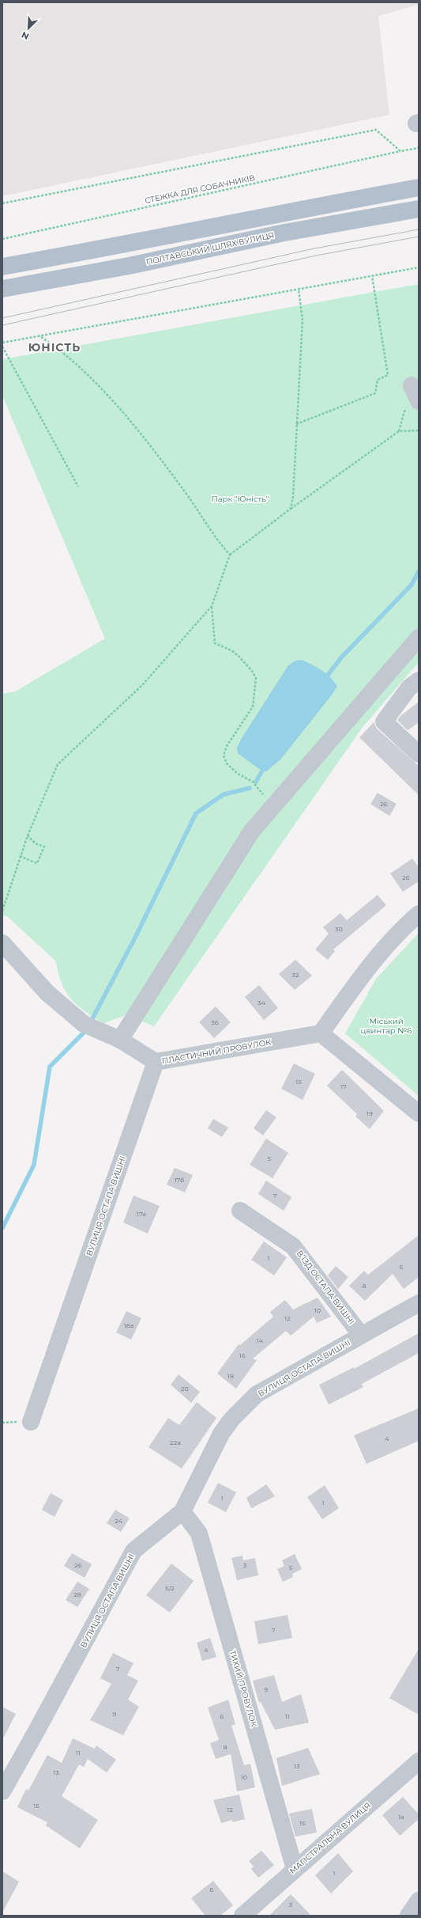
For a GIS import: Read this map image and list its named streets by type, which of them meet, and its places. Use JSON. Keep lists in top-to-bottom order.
{
  "streets": {
    "main road": ["ПОЛТАВСЬКИЙ ШЛЯХ ВУЛИЦЯ"],
    "street": [
      "ПЛАСТИЧНИЙ ПРОВУЛОК",
      "ВУЛИЦЯ ОСТАПА ВИШНІ",
      "В’ЇЗД ОСТАПА ВИШНІ",
      "ТИХИЙ ПРОВУЛОК",
      "МАГІСТРАЛЬНА ВУЛИЦЯ"
    ],
    "path": ["СТЕЖКА ДЛЯ СОБАЧНИКІВ"]
  },
  "crossings": [
    ["ПЛАСТИЧНИЙ ПРОВУЛОК", "ВУЛИЦЯ ОСТАПА ВИШНІ"],
    ["ВУЛИЦЯ ОСТАПА ВИШНІ", "В’ЇЗД ОСТАПА ВИШНІ"],
    ["ВУЛИЦЯ ОСТАПА ВИШНІ", "ТИХИЙ ПРОВУЛОК"],
    ["ТИХИЙ ПРОВУЛОК", "МАГІСТРАЛЬНА ВУЛИЦЯ"]
  ],
  "districts": ["ЮНІСТЬ"],
  "parks": ["Парк \"Юність\"", "Міський цвинтар №6"],
  "house_numbers": [
    "26",
    "26",
    "30",
    "32",
    "34",
    "36",
    "15",
    "17",
    "19",
    "5",
    "17б",
    "7",
    "17а",
    "1",
    "6",
    "8",
    "10",
    "12",
    "18а",
    "14",
    "16",
    "18",
    "20",
    "4",
    "22а",
    "1",
    "1",
    "24",
    "26",
    "3",
    "5",
    "5/2",
    "28",
    "7",
    "4",
    "7",
    "9",
    "9",
    "6",
    "11",
    "8",
    "11",
    "13",
    "13",
    "10",
    "15",
    "12",
    "1а",
    "15",
    "1",
    "6",
    "3"
  ],
  "north": "bottom left"
}
